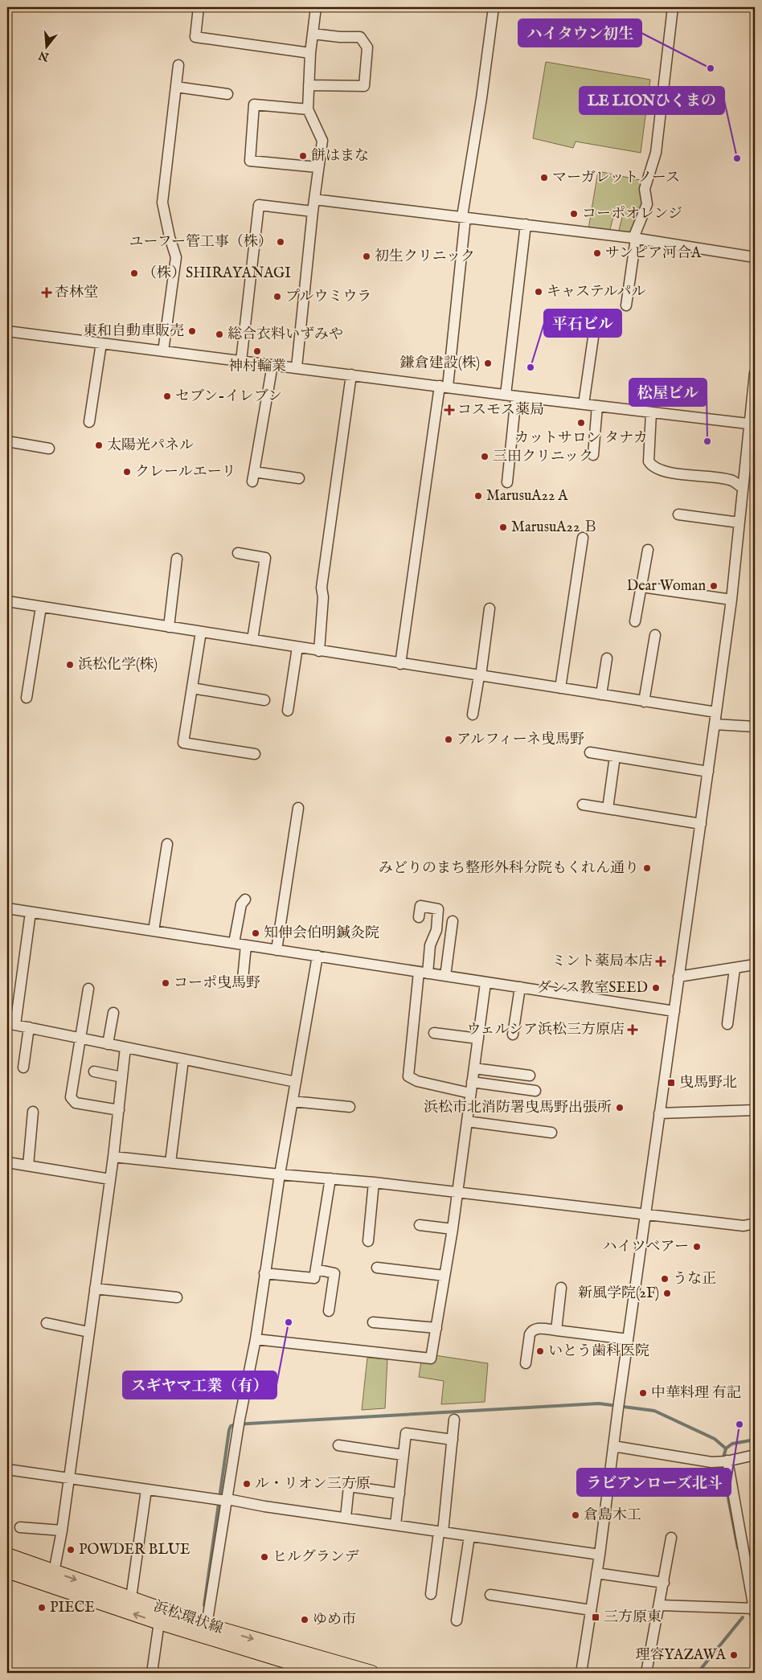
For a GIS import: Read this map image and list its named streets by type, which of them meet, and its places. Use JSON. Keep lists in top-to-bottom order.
{
  "streets": {
    "highway": ["浜松環状線"]
  },
  "places": {
    "other": [
      "ハイタウン初生",
      "餅はまな",
      "LE LIONひくまの",
      "マーガレットノース",
      "コーポオレンジ",
      "ユーフー管工事（株）",
      "サンピア河合A",
      "初生クリニック",
      "（株）SHIRAYANAGI",
      "キャステルパル",
      "プルウミウラ",
      "東和自動車販売",
      "総合衣料いずみや",
      "神村輪業",
      "鎌倉建設(株)",
      "平石ビル",
      "セブン-イレブン",
      "カットサロン タナカ",
      "松屋ビル",
      "太陽光パネル",
      "三田クリニック",
      "クレールエーリ",
      "MarusuA22 A",
      "MarusuA22 Ｂ",
      "Dear Woman",
      "浜松化学(株)",
      "アルフィーネ曵馬野",
      "みどりのまち整形外科分院もくれん通り",
      "知伸会伯明鍼灸院",
      "コーポ曳馬野",
      "ダンス教室SEED",
      "浜松市北消防署曳馬野出張所",
      "ハイツベアー",
      "うな正",
      "新風学院(2F)",
      "スギヤマ工業（有）",
      "いとう歯科医院",
      "中華料理 有記",
      "ラビアンローズ北斗",
      "ル・リオン三方原",
      "倉島木工",
      "POWDER BLUE",
      "ヒルグランデ",
      "PIECE",
      "ゆめ市",
      "理容YAZAWA"
    ],
    "health": [
      "杏林堂",
      "コスモス薬局",
      "ミント薬局本店",
      "ウェルシア浜松三方原店"
    ],
    "transit": ["曳馬野北", "三方原東"]
  },
  "north": "bottom"
}
